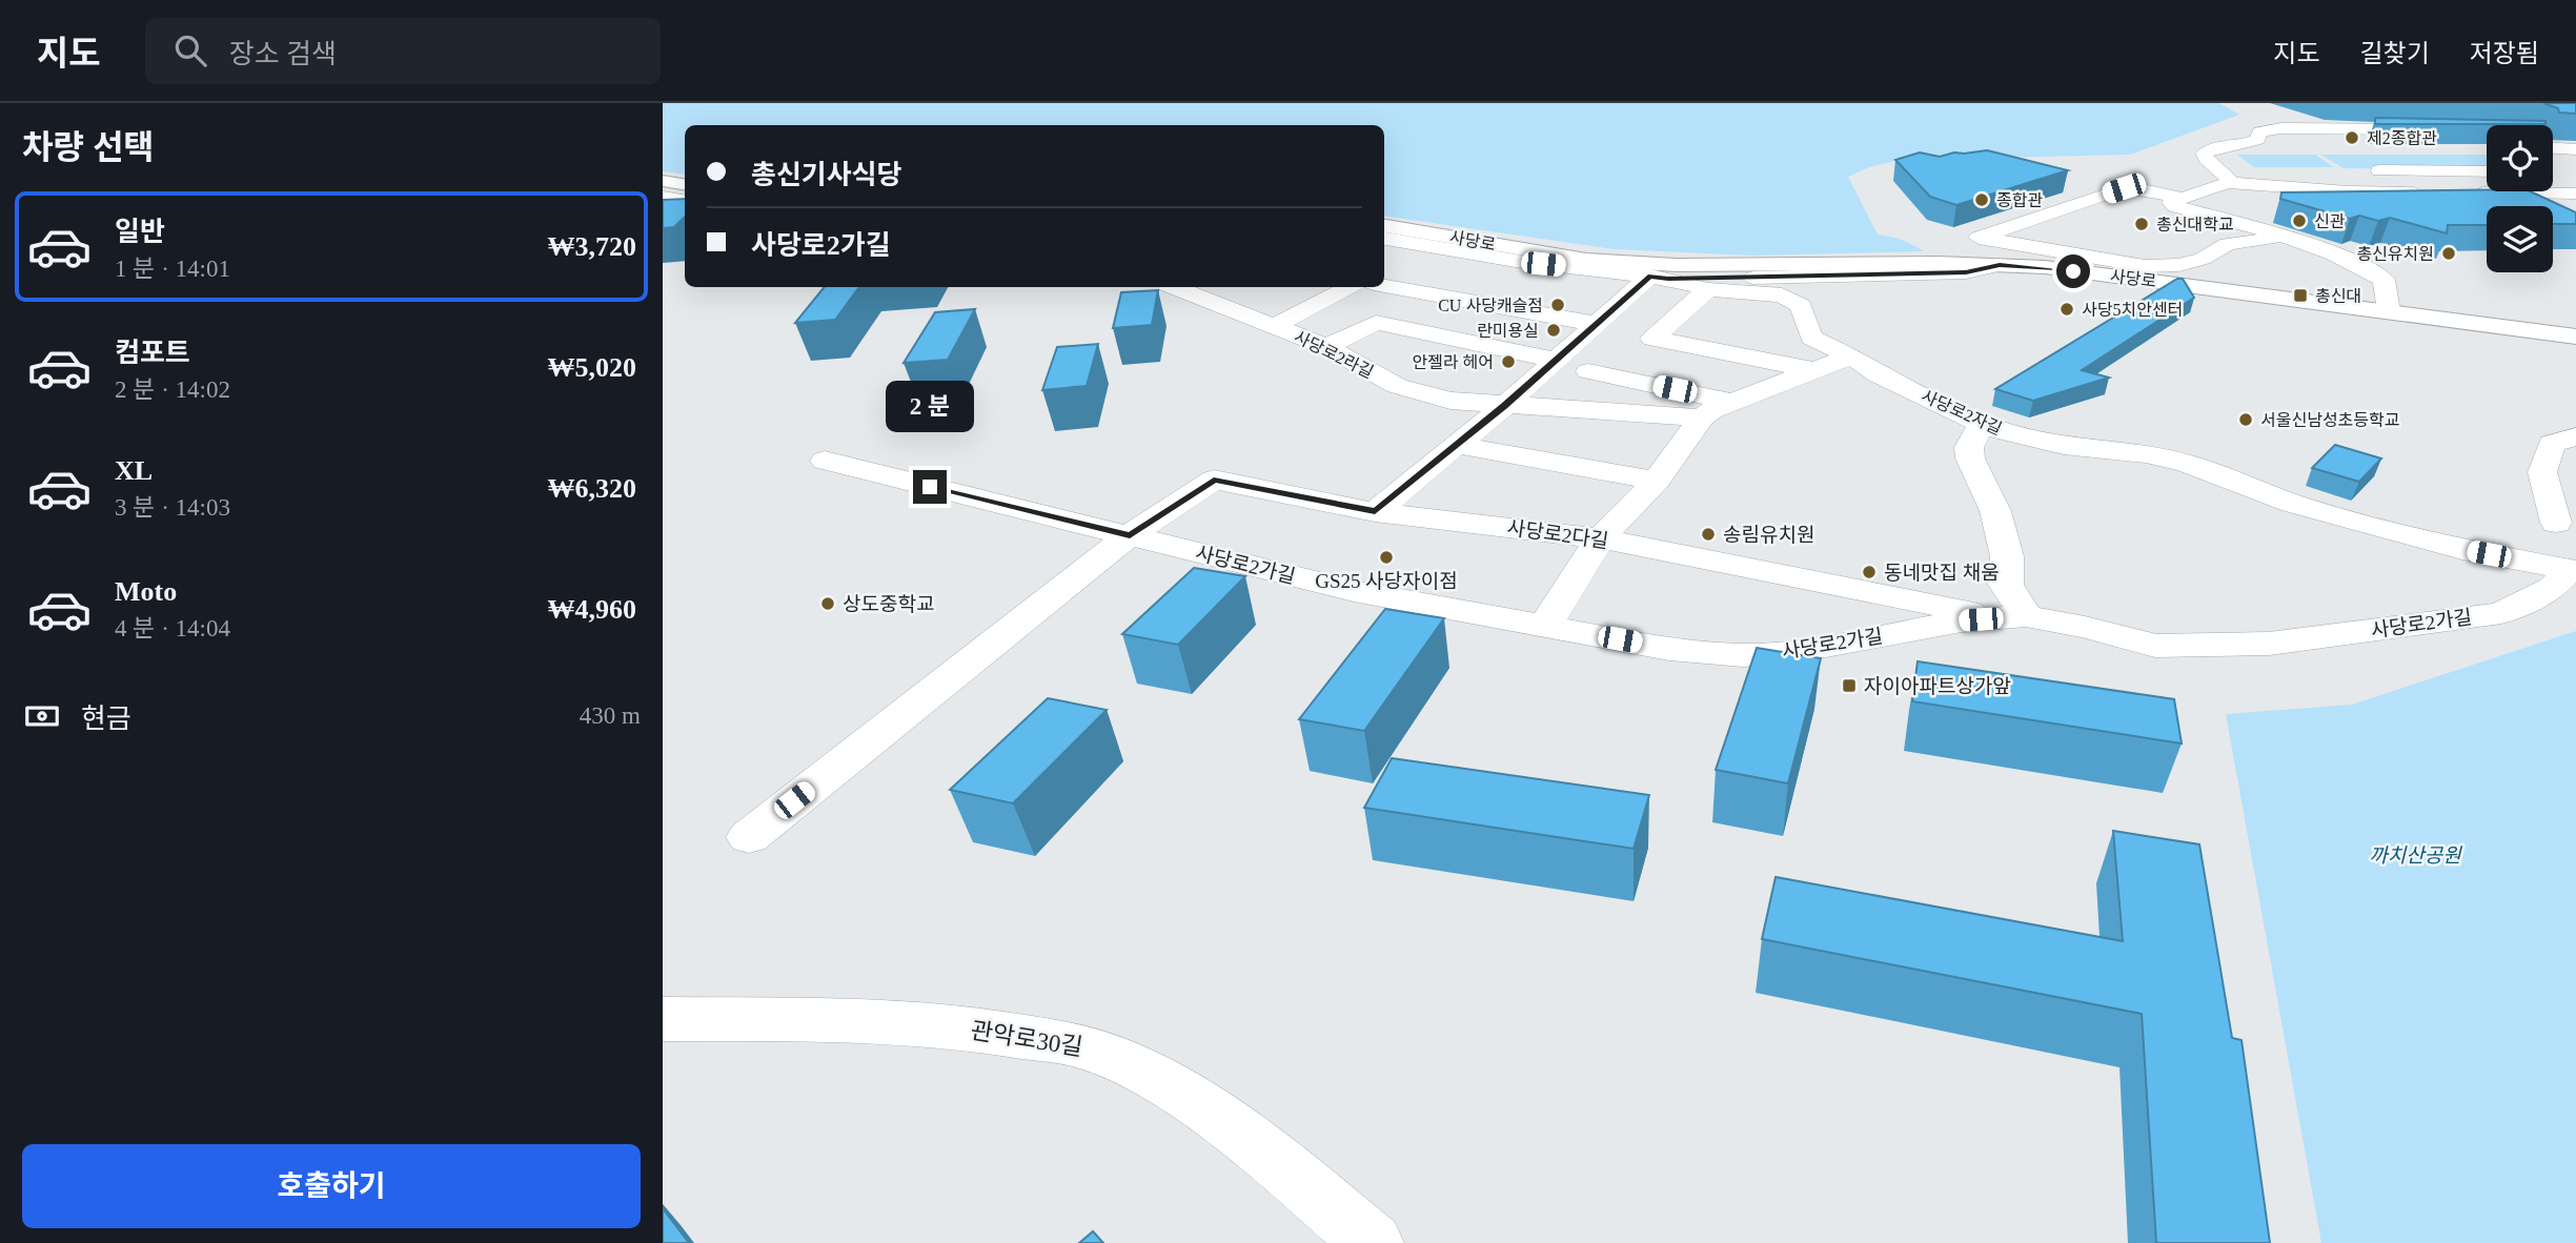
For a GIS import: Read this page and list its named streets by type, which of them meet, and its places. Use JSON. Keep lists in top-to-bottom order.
{
  "streets": {
    "main road": ["사당로"],
    "street": [
      "사당로2라길",
      "사당로2자길",
      "사당로2다길",
      "사당로2가길",
      "관악로30길"
    ]
  },
  "crossings": [
    ["사당로2자길", "사당로2가길"],
    ["사당로2다길", "사당로2가길"]
  ],
  "parks": ["까치산공원"],
  "places": {
    "other": [
      "제2종합관",
      "종합관",
      "신관",
      "총신대학교",
      "총신유치원",
      "CU 사당캐슬점",
      "사당5치안센터",
      "란미용실",
      "안젤라 헤어",
      "서울신남성초등학교",
      "송림유치원",
      "GS25 사당자이점",
      "동네맛집 채움",
      "상도중학교"
    ],
    "transit": ["총신대", "자이아파트상가앞"]
  },
  "page": {
    "header": "지도",
    "search": "장소 검색",
    "nav": ["지도", "길찾기", "저장됨"],
    "heading": "차량 선택",
    "banner": ["총신기사식당", "사당로2가길"],
    "list": [
      {
        "name": "일반",
        "note": "1 분 · 14:01",
        "value": "₩3,720"
      },
      {
        "name": "컴포트",
        "note": "2 분 · 14:02",
        "value": "₩5,020"
      },
      {
        "name": "XL",
        "note": "3 분 · 14:03",
        "value": "₩6,320"
      },
      {
        "name": "Moto",
        "note": "4 분 · 14:04",
        "value": "₩4,960"
      }
    ],
    "bubble": "2 분",
    "pay": ["현금", "430 m"],
    "buttons": "호출하기"
  }
}
